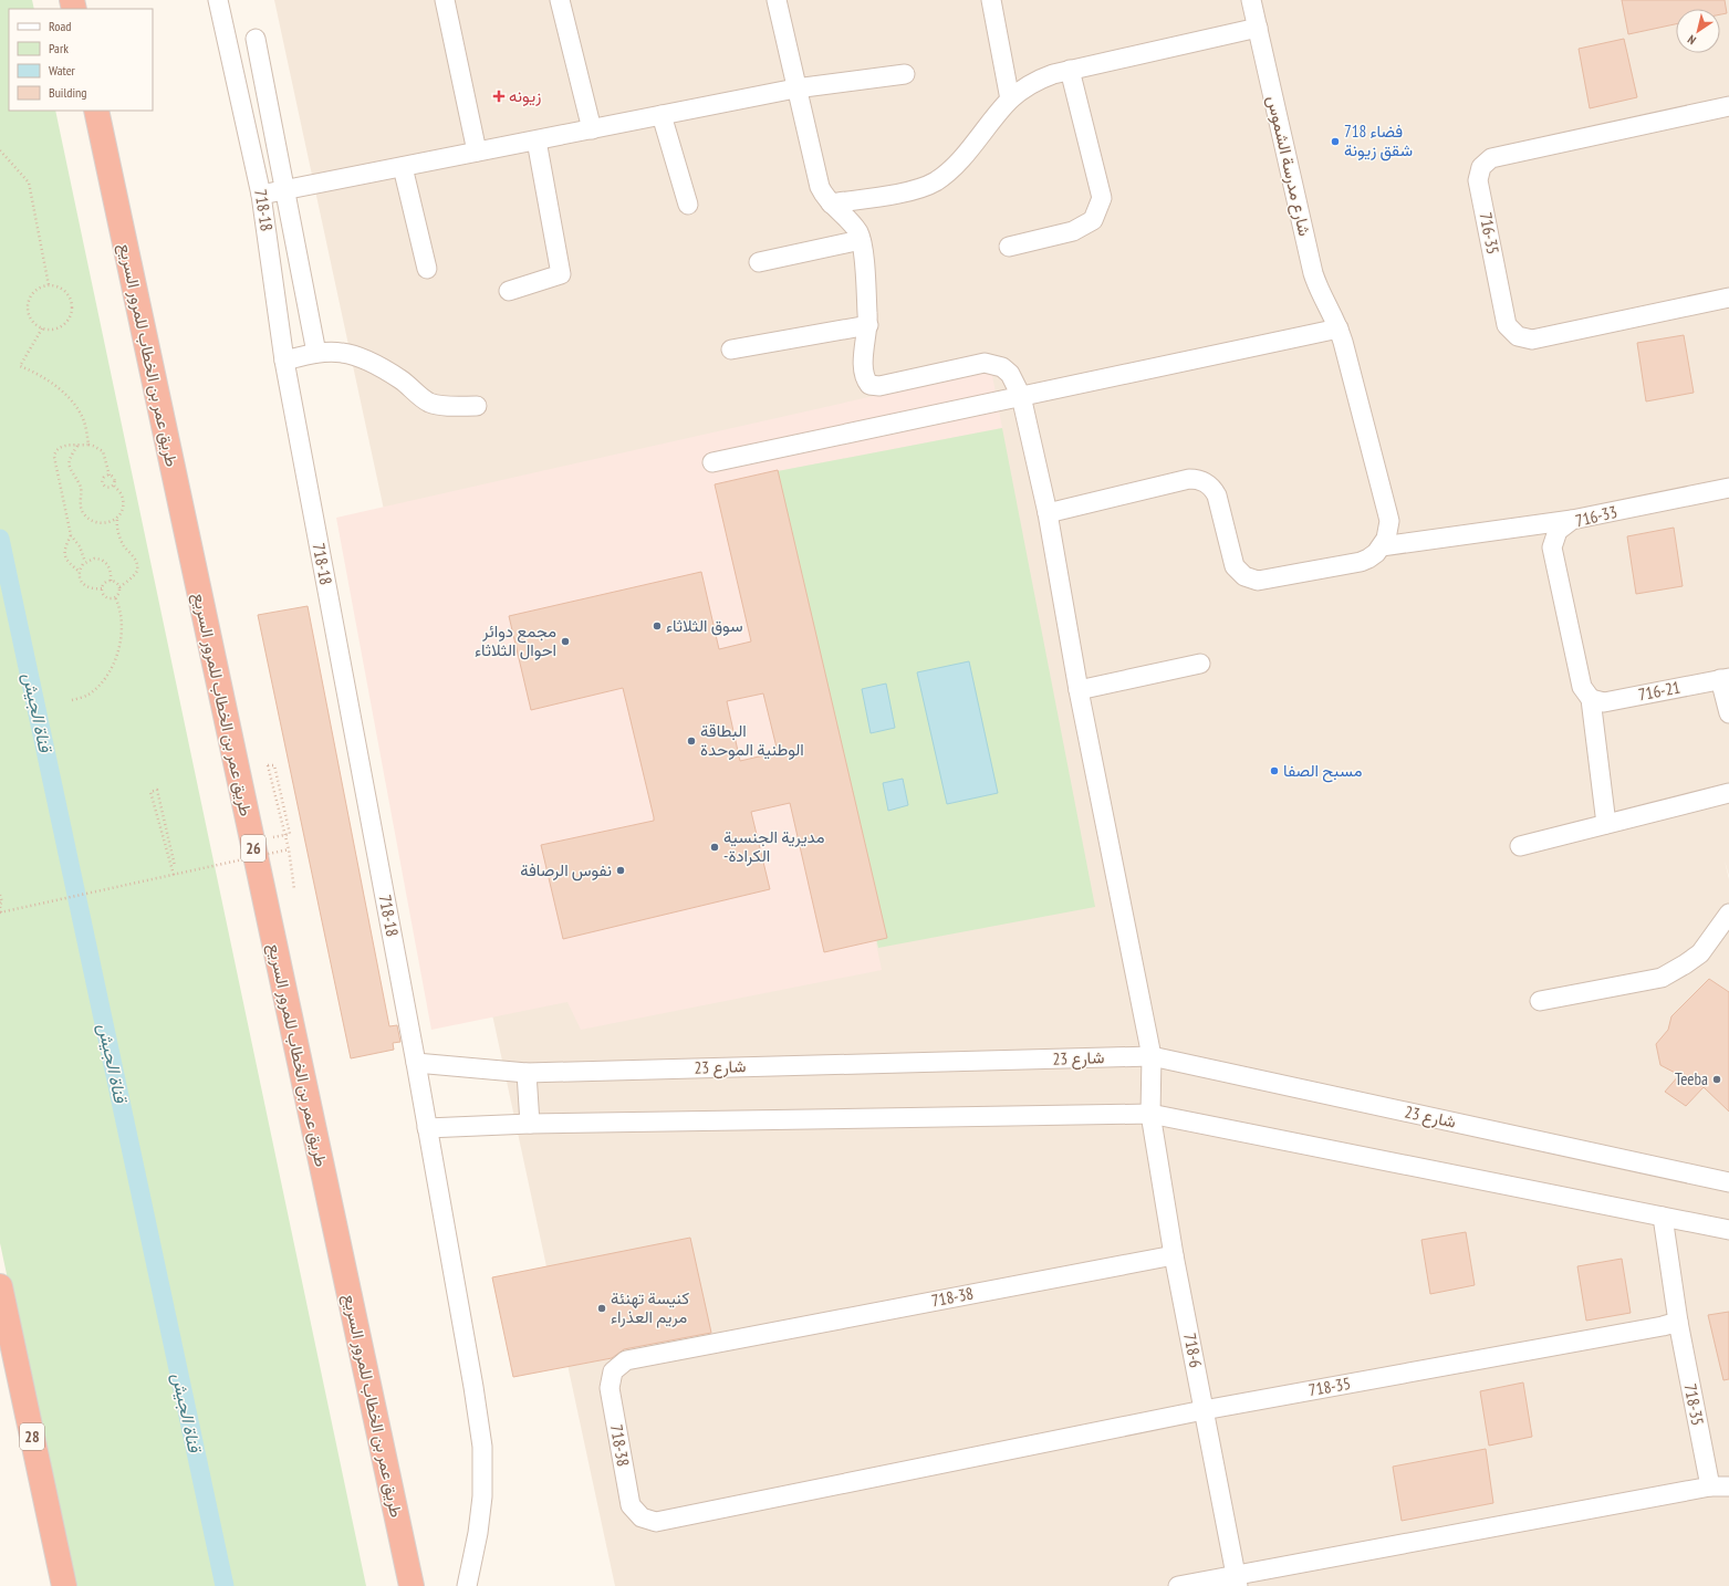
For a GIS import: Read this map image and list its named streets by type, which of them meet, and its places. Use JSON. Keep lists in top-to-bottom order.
{
  "streets": {
    "highway": ["طريق عمر بن الخطاب للمرور السريع", "26", "28"],
    "street": [
      "شارع مدرسة الشموس",
      "718-18",
      "716-35",
      "716-33",
      "716-21",
      "شارع 23",
      "718-38",
      "718-6",
      "718-35"
    ]
  },
  "crossings": [
    ["718-18", "شارع 23"],
    ["716-33", "716-21"],
    ["شارع 23", "718-6"],
    ["718-38", "718-6"],
    ["718-38", "718-35"],
    ["718-6", "718-35"]
  ],
  "water": ["قناة الجيش"],
  "places": {
    "health": ["زيونه"],
    "other": [
      "فضاء 718 شقق زيونة",
      "سوق الثلاثاء",
      "مجمع دوائر احوال الثلاثاء",
      "البطاقة الوطنية الموحدة",
      "مسبح الصفا",
      "مديرية الجنسية -الكرادة",
      "نفوس الرصافة",
      "Teeba",
      "كنيسة تهنئة مريم العذراء"
    ]
  },
  "legend": [
    "Road",
    "Park",
    "Water",
    "Building"
  ],
  "north": "bottom left"
}
